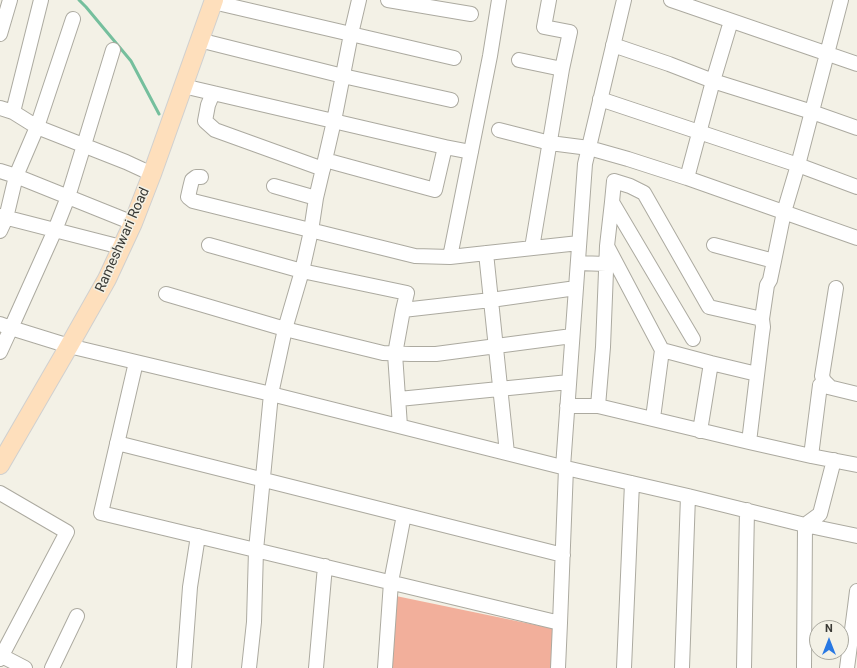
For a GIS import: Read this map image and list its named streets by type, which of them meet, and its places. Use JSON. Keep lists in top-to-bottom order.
{
  "streets": {
    "main road": ["Rameshwari Road"]
  },
  "north": "top"
}
